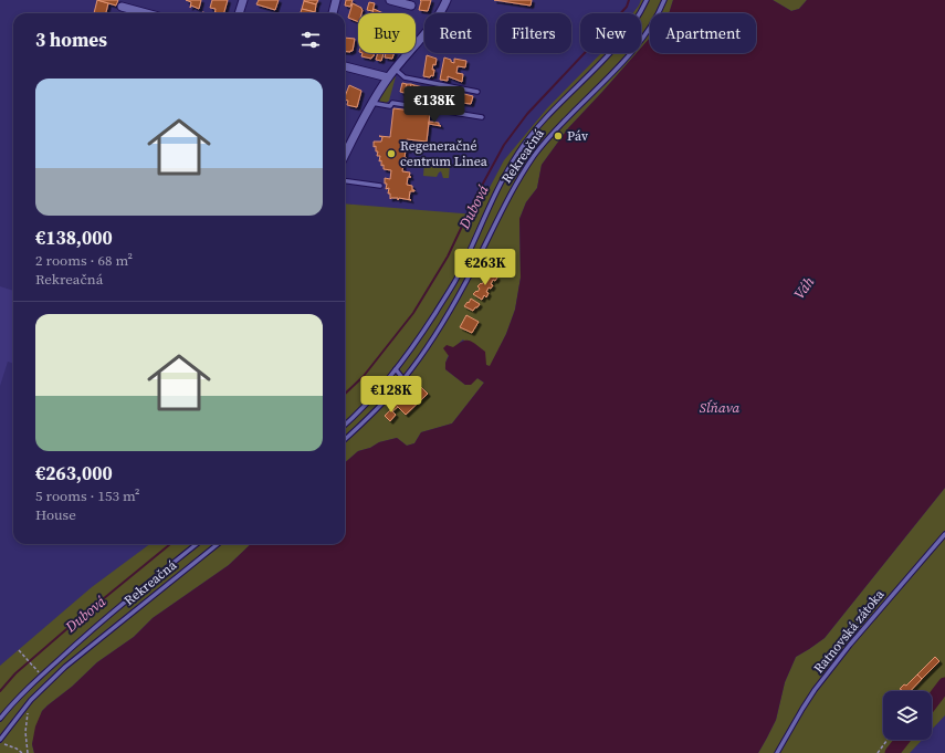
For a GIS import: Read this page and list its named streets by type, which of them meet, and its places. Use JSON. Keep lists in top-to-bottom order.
{
  "streets": {
    "lane": ["Rekreačná", "Ratnovská zátoka"]
  },
  "water": ["Dubová", "Váh", "Sĺňava"],
  "places": ["Páv", "Regeneračné centrum Linea"],
  "page": {
    "chip": [
      "Buy",
      "Rent",
      "Filters",
      "New",
      "Apartment"
    ],
    "heading": "3 homes",
    "list": [
      {
        "name": "€138,000",
        "note": "2 rooms · 68 m² · Rekreačná"
      },
      {
        "name": "€263,000",
        "note": "5 rooms · 153 m² · House"
      }
    ],
    "price": ["€138K", "€263K", "€128K"]
  }
}
